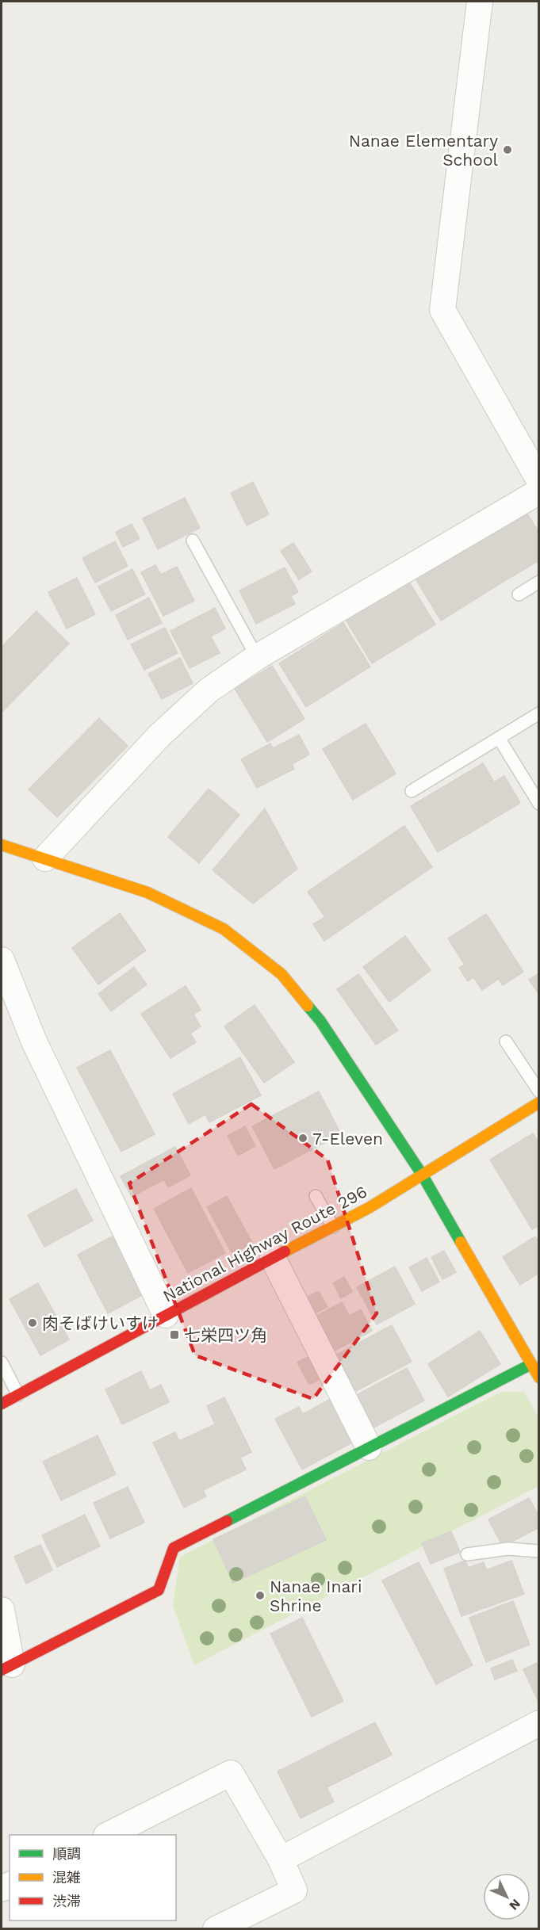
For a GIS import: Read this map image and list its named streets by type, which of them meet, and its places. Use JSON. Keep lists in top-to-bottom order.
{
  "streets": {
    "main road": ["National Highway Route 296"]
  },
  "places": {
    "other": [
      "Nanae Elementary School",
      "7-Eleven",
      "肉そばけいすけ",
      "Nanae Inari Shrine"
    ],
    "transit": ["七栄四ツ角"]
  },
  "legend": ["順調", "混雑", "渋滞"],
  "north": "bottom right"
}
